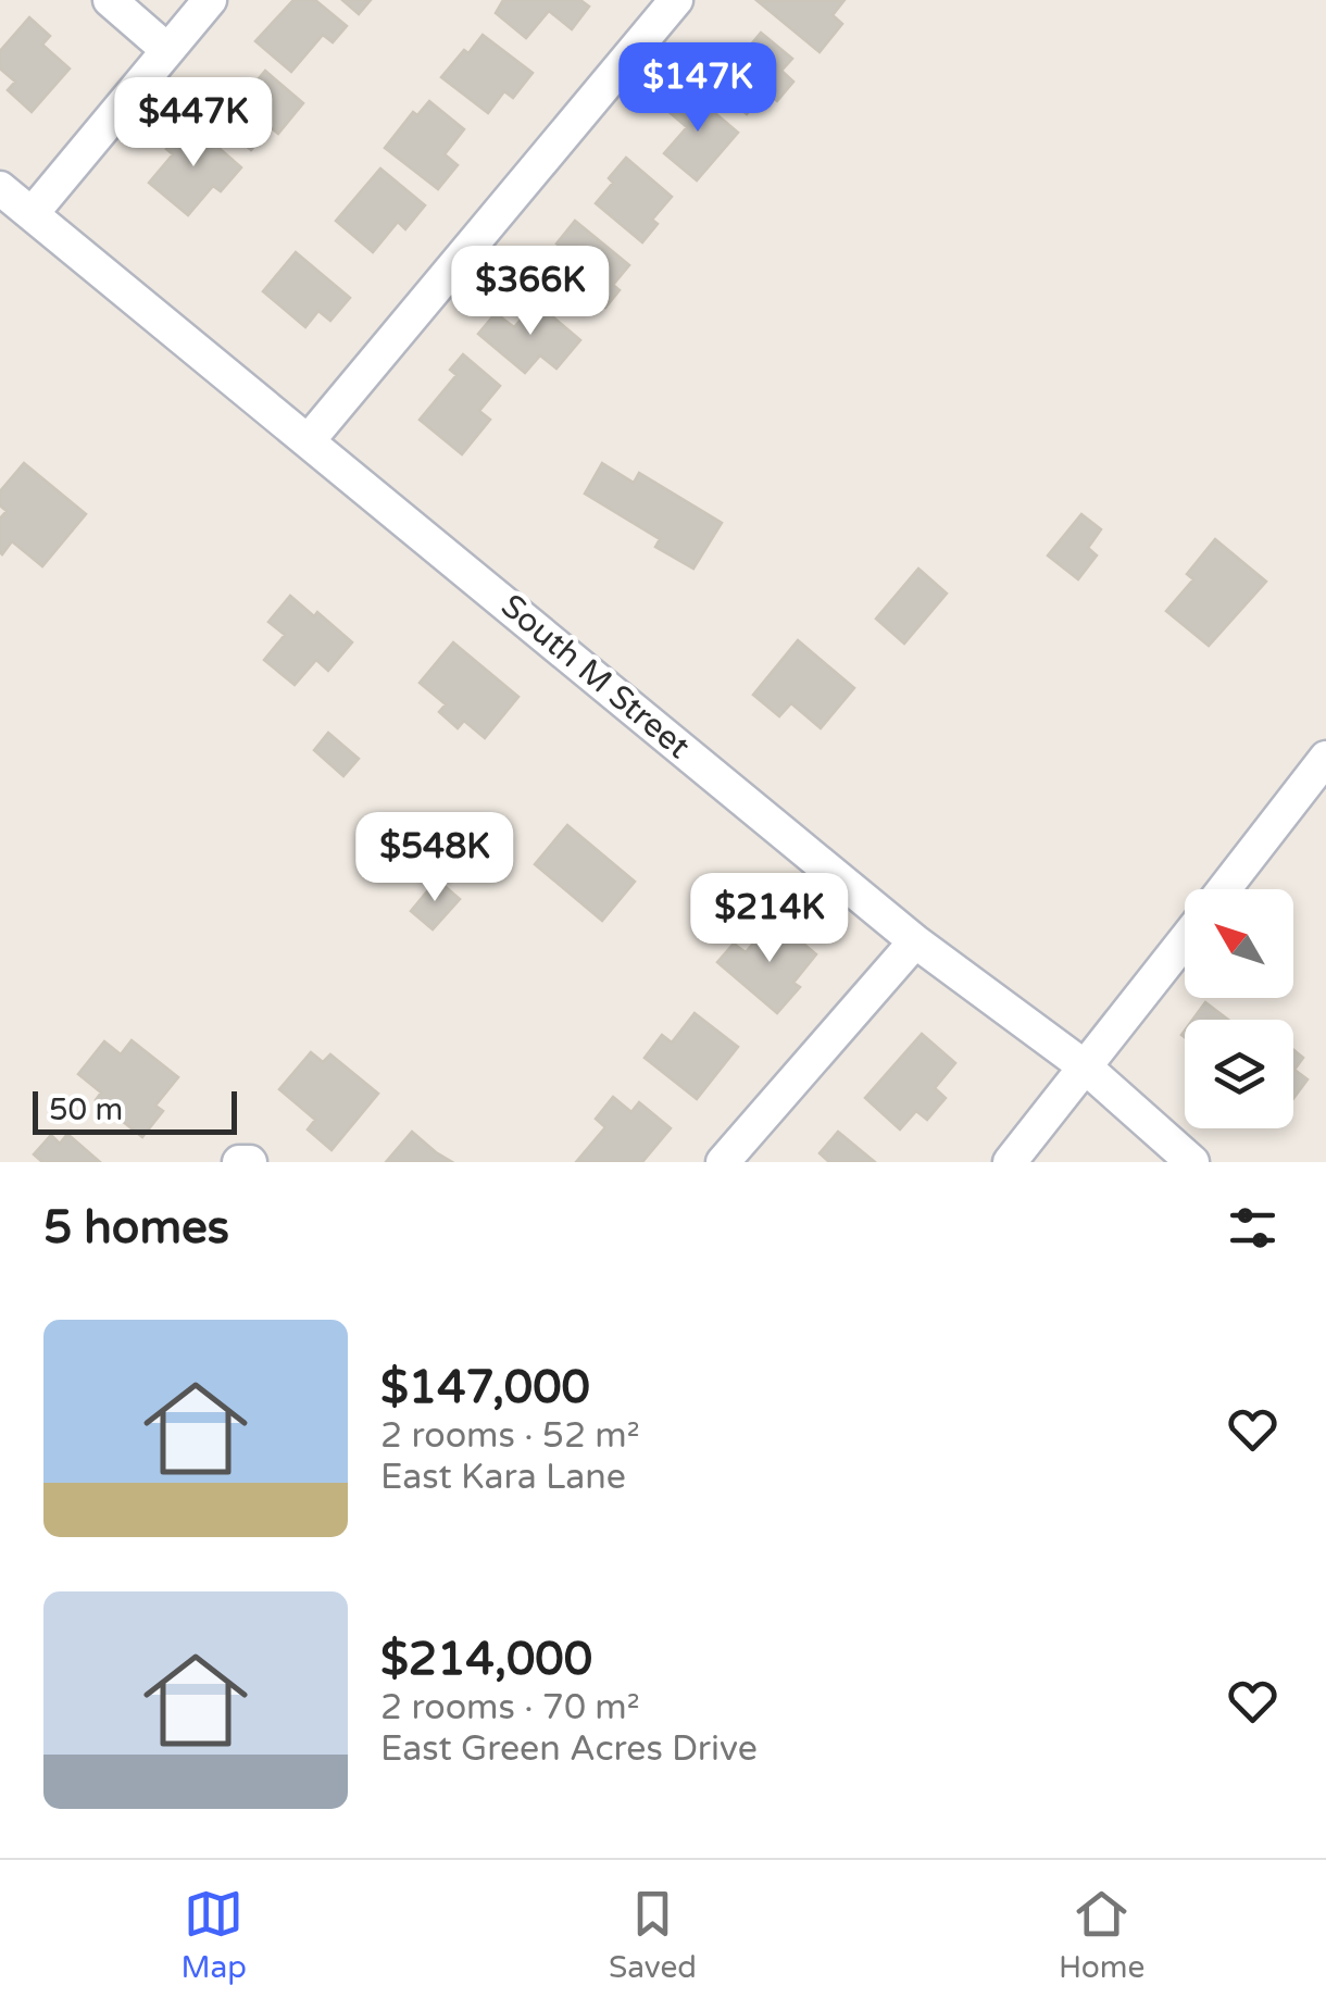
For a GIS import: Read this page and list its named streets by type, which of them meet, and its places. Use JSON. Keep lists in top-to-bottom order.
{
  "streets": {
    "street": ["South M Street"]
  },
  "scale_bar": "50 m",
  "north": "top left",
  "page": {
    "price": [
      "$147K",
      "$447K",
      "$366K",
      "$548K",
      "$214K"
    ],
    "scale": "50 m",
    "heading": "5 homes",
    "list": [
      {
        "name": "$147,000",
        "note": "2 rooms · 52 m² · East Kara Lane"
      },
      {
        "name": "$214,000",
        "note": "2 rooms · 70 m² · East Green Acres Drive"
      }
    ],
    "tabs": ["Map", "Saved", "Home"]
  }
}
